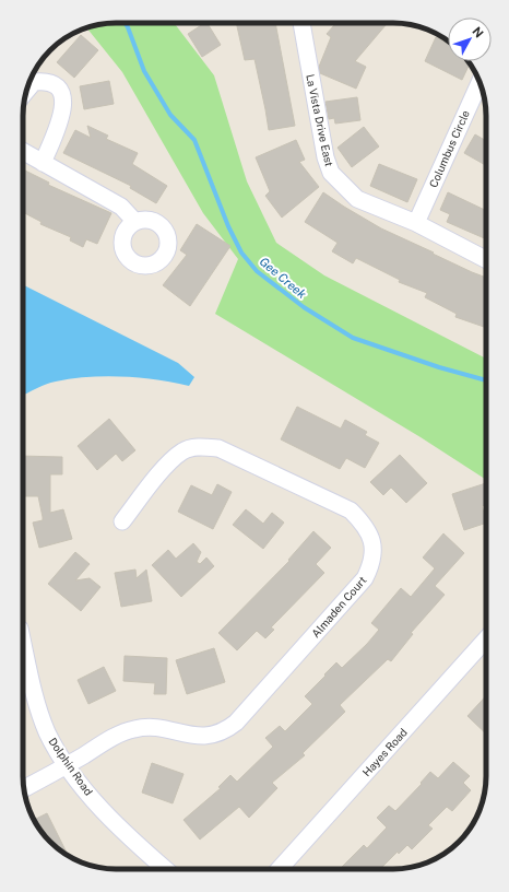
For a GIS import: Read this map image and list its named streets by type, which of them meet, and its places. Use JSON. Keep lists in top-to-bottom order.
{
  "streets": {
    "street": [
      "La Vista Drive East",
      "Columbus Circle",
      "Almaden Court",
      "Hayes Road",
      "Dolphin Road"
    ]
  },
  "crossings": [
    ["La Vista Drive East", "Columbus Circle"],
    ["Almaden Court", "Dolphin Road"]
  ],
  "water": ["Gee Creek"],
  "north": "top right"
}
